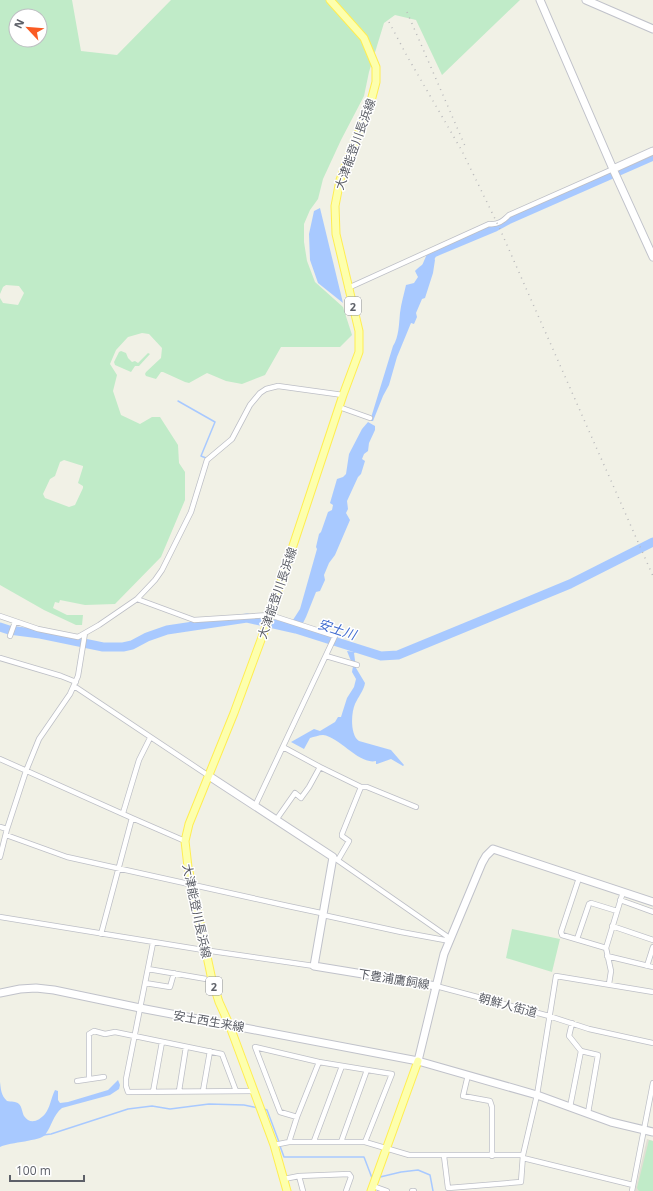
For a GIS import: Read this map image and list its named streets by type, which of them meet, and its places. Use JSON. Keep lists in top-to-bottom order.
{
  "streets": {
    "main road": [
      "大津能登川長浜線",
      "2",
      "下豊浦鷹飼線",
      "安土西生来線"
    ],
    "street": ["朝鮮人街道"]
  },
  "crossings": [
    ["大津能登川長浜線", "安土西生来線"],
    ["下豊浦鷹飼線", "朝鮮人街道"],
    ["下豊浦鷹飼線", "安土西生来線"]
  ],
  "water": ["安土川"],
  "scale_bar": "100 m",
  "north": "top left"
}
